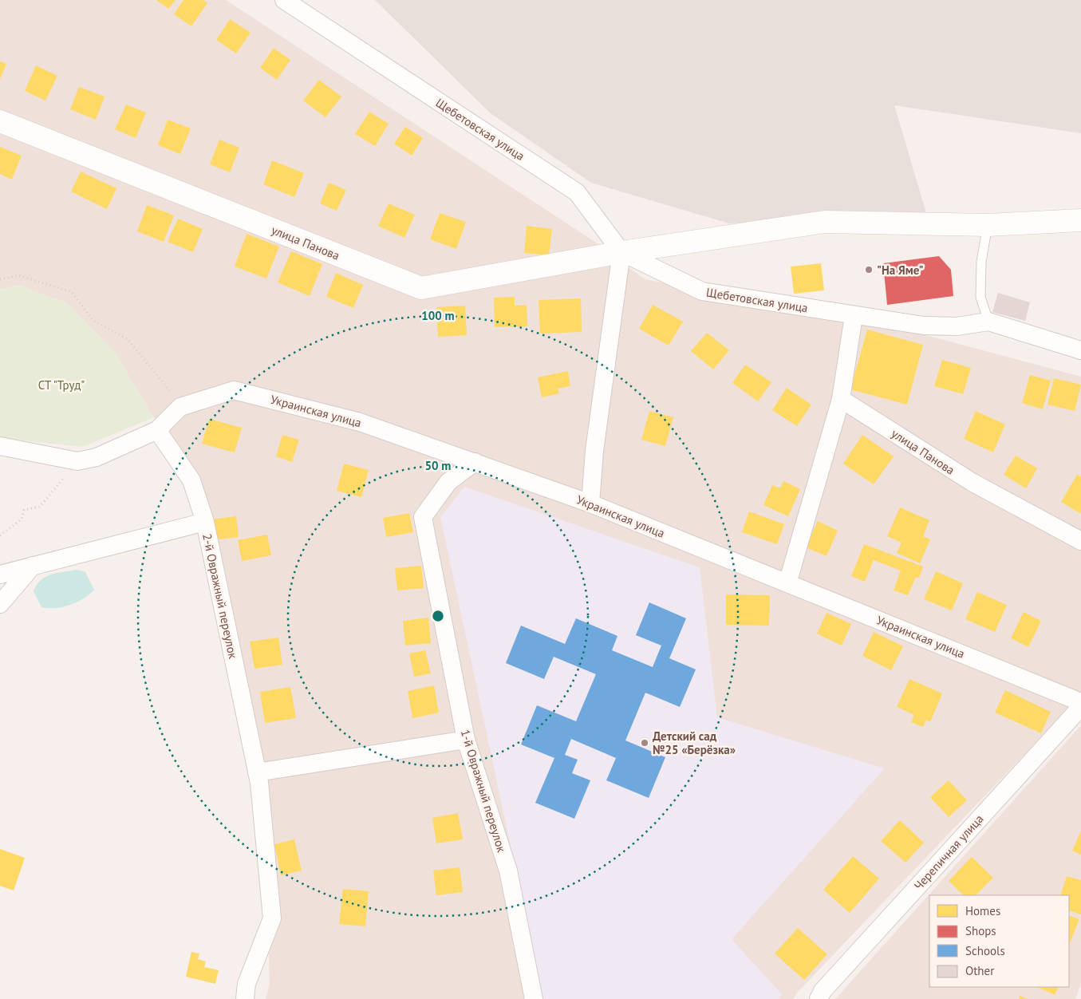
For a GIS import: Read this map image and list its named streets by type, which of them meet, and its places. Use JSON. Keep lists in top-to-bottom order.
{
  "streets": {
    "street": [
      "Щебетовская улица",
      "улица Панова",
      "Украинская улица",
      "2-й Овражный переулок",
      "1-й Овражный переулок",
      "Черепичная улица"
    ]
  },
  "crossings": [
    ["Щебетовская улица", "улица Панова"],
    ["Украинская улица", "2-й Овражный переулок"],
    ["Украинская улица", "1-й Овражный переулок"]
  ],
  "parks": ["СТ \"Труд\""],
  "places": ["\"На Яме\"", "Детский сад №25 «Берёзка»"],
  "legend": [
    "Homes",
    "Shops",
    "Schools",
    "Other"
  ],
  "rings": ["100 m", "50 m"]
}
